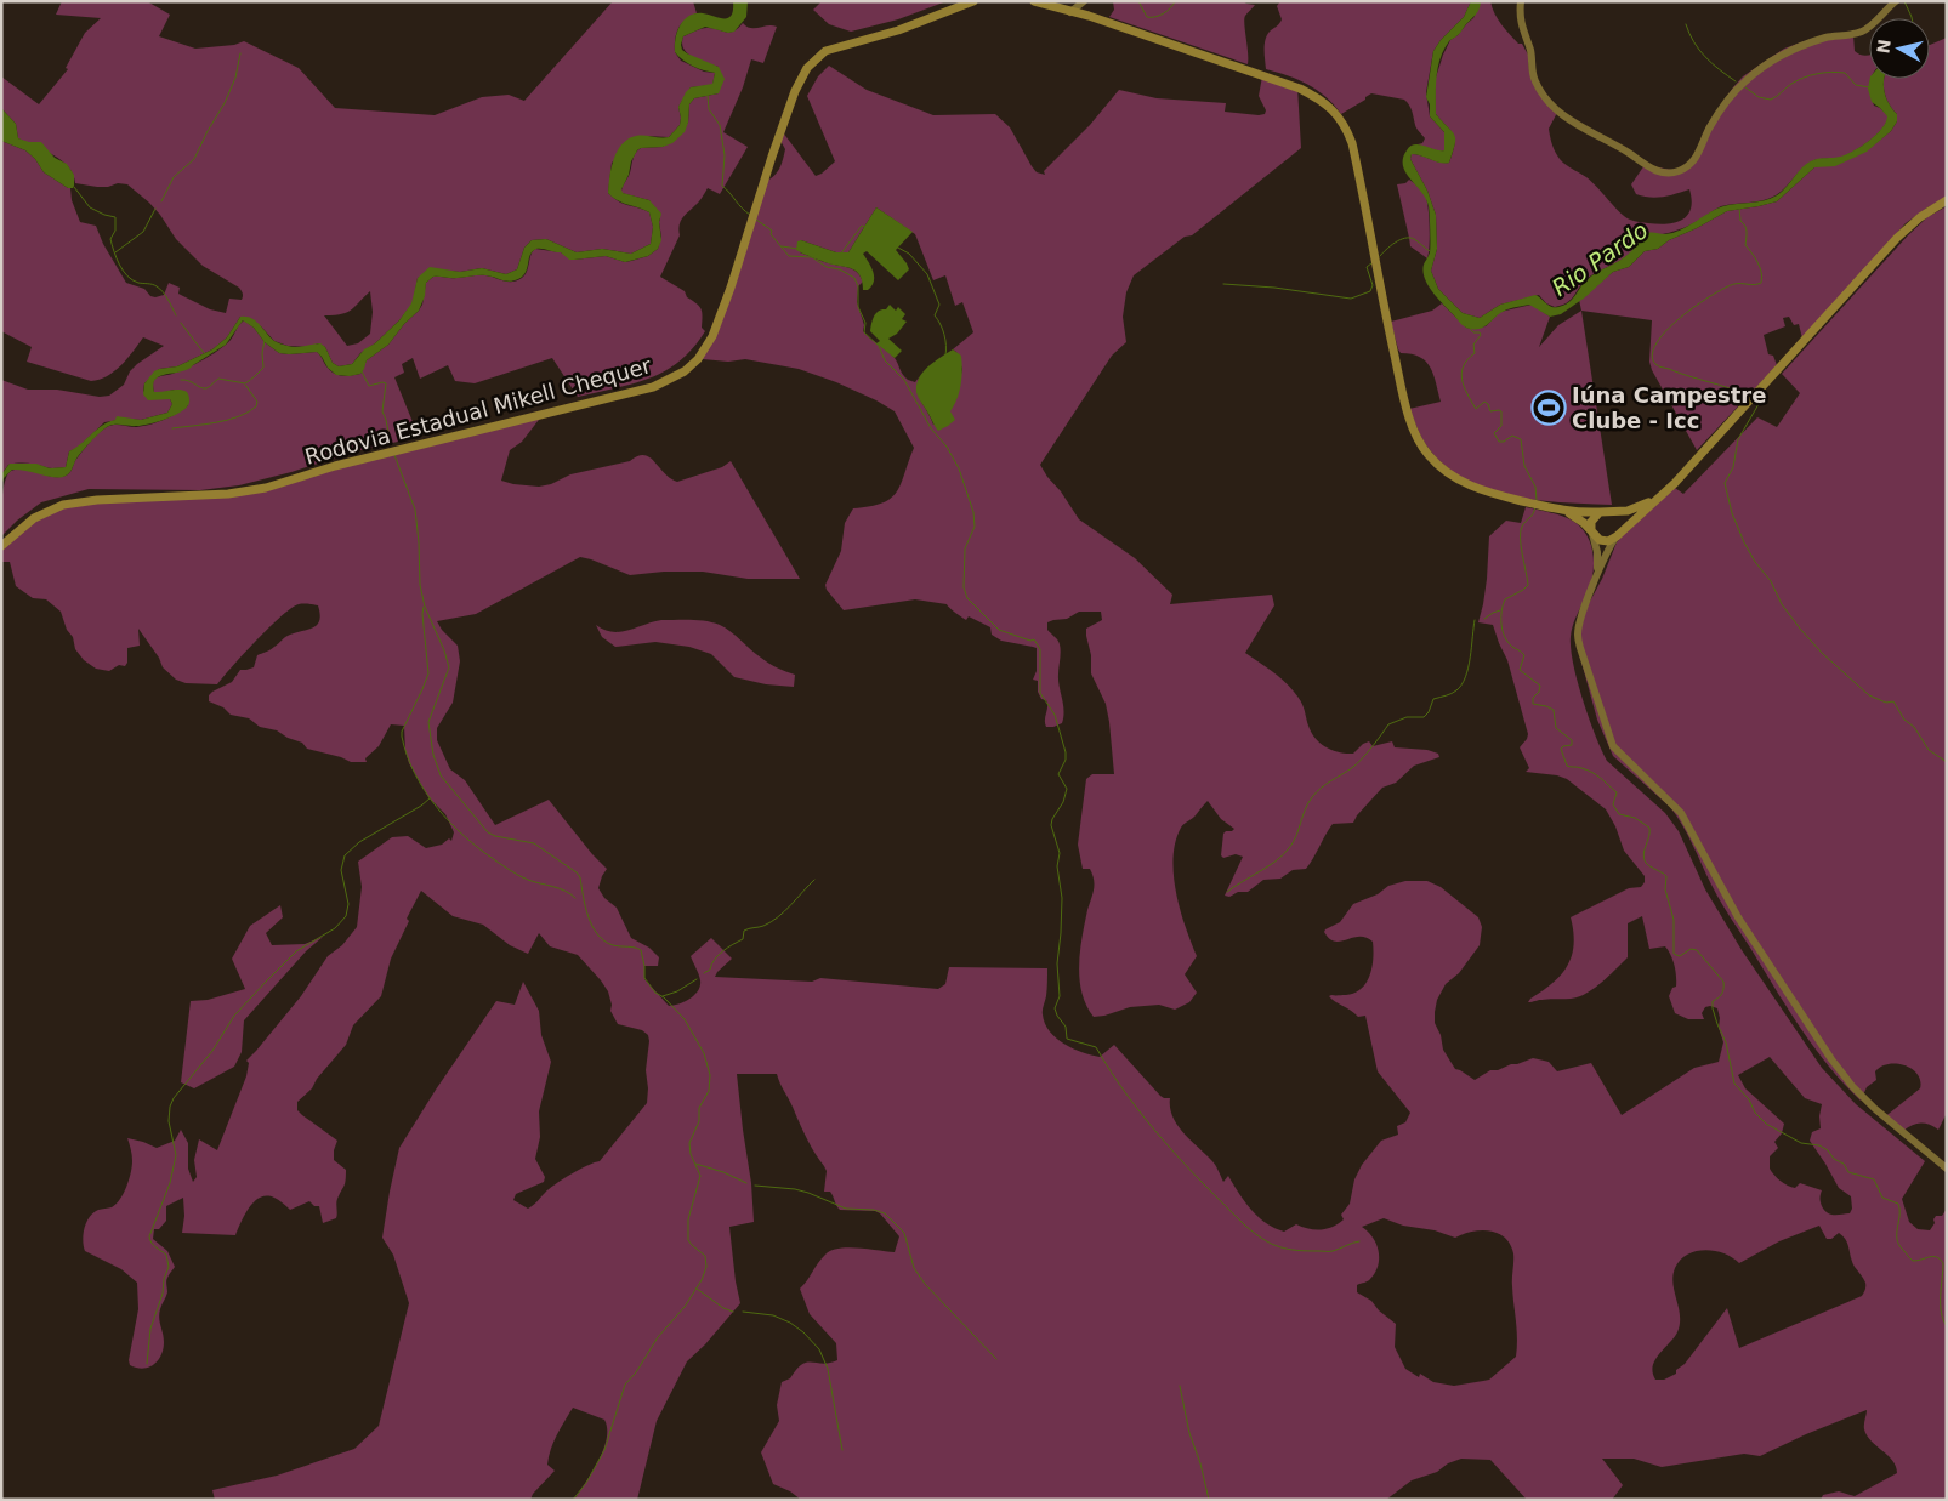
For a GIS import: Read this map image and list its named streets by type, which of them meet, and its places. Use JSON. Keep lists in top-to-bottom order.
{
  "streets": {
    "main road": ["Rodovia Estadual Mikell Chequer"]
  },
  "water": ["Rio Pardo"],
  "places": {
    "sports": ["Iúna Campestre Clube - Icc"]
  },
  "north": "left"
}
